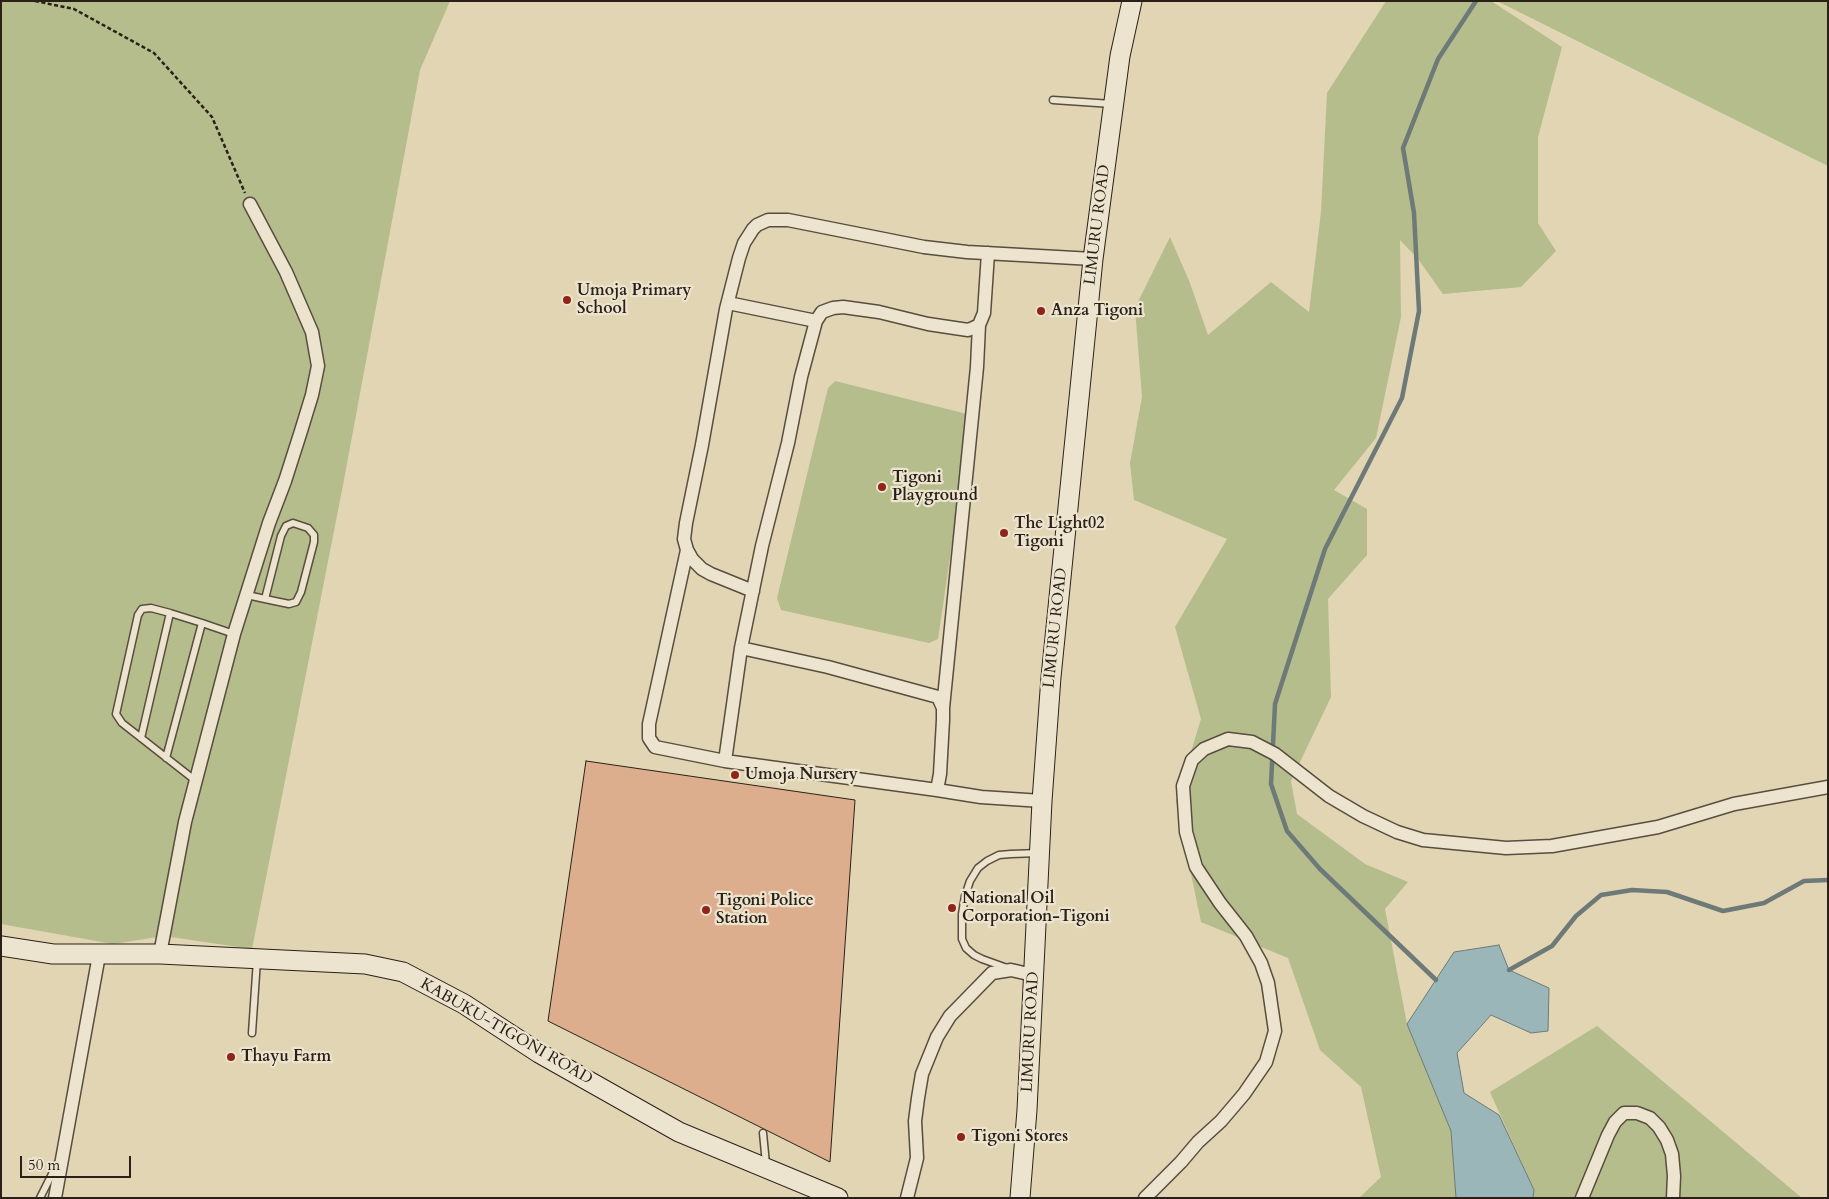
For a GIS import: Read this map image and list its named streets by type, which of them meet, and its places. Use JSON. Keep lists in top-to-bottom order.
{
  "streets": {
    "main road": ["LIMURU ROAD", "KABUKU-TIGONI ROAD"]
  },
  "places": [
    "Umoja Primary School",
    "Anza Tigoni",
    "Tigoni Playground",
    "The Light02 Tigoni",
    "Umoja Nursery",
    "National Oil Corporation-Tigoni",
    "Tigoni Police Station",
    "Thayu Farm",
    "Tigoni Stores"
  ],
  "scale_bar": "50 m"
}
